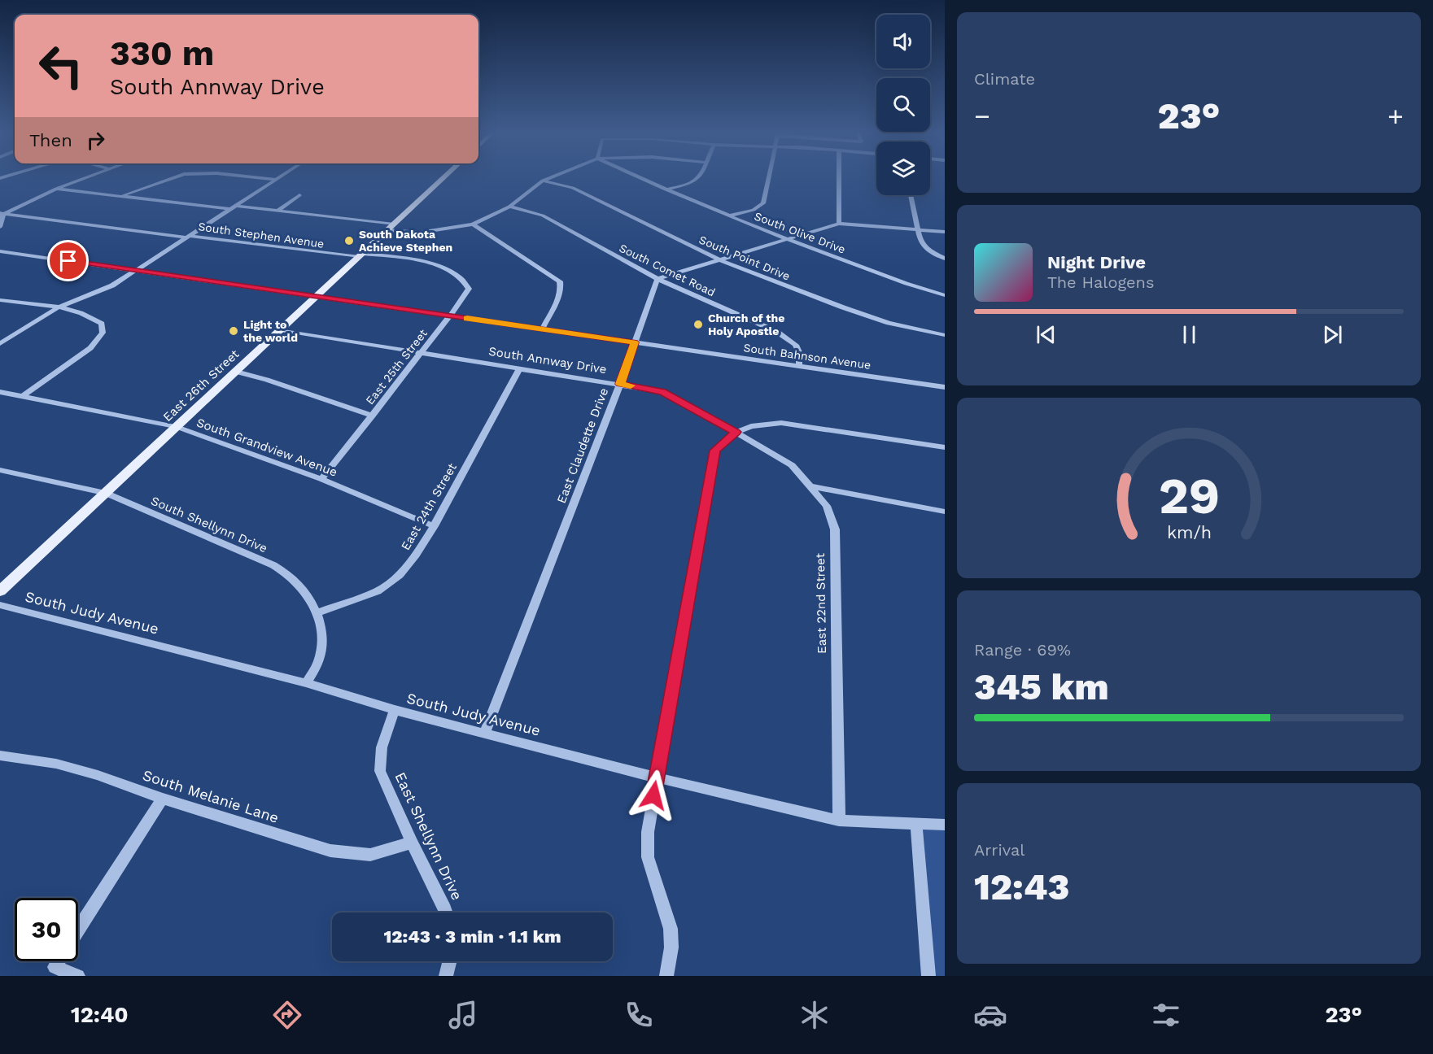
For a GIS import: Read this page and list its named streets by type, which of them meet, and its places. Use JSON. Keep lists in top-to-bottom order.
{
  "streets": {
    "main road": ["East 26th Street"],
    "street": [
      "South Olive Drive",
      "South Stephen Avenue",
      "South Point Drive",
      "South Comet Road",
      "South Bahnson Avenue",
      "South Annway Drive",
      "East 25th Street",
      "East Claudette Drive",
      "South Grandview Avenue",
      "East 24th Street",
      "South Shellynn Drive",
      "East 22nd Street",
      "South Judy Avenue",
      "South Melanie Lane",
      "East Shellynn Drive"
    ]
  },
  "crossings": [
    ["South Stephen Avenue", "East 25th Street"],
    ["South Stephen Avenue", "East 26th Street"],
    ["South Comet Road", "South Bahnson Avenue"],
    ["South Comet Road", "East Claudette Drive"],
    ["South Bahnson Avenue", "East 25th Street"],
    ["South Bahnson Avenue", "East 26th Street"],
    ["South Bahnson Avenue", "East Claudette Drive"],
    ["South Annway Drive", "East 25th Street"],
    ["South Annway Drive", "East 26th Street"],
    ["South Annway Drive", "East Claudette Drive"],
    ["South Annway Drive", "East 24th Street"],
    ["South Annway Drive", "East 22nd Street"],
    ["East 25th Street", "East 26th Street"],
    ["East 25th Street", "South Grandview Avenue"],
    ["East 26th Street", "South Grandview Avenue"],
    ["East 26th Street", "South Shellynn Drive"],
    ["East Claudette Drive", "South Judy Avenue"],
    ["South Grandview Avenue", "East 24th Street"],
    ["East 24th Street", "South Shellynn Drive"],
    ["South Shellynn Drive", "South Judy Avenue"],
    ["East 22nd Street", "South Judy Avenue"],
    ["South Judy Avenue", "East Shellynn Drive"],
    ["South Melanie Lane", "East Shellynn Drive"]
  ],
  "places": ["South Dakota Achieve Stephen", "Church of the Holy Apostle", "Light to the world"],
  "page": {
    "tile": [
      "Climate",
      ["Range · 69%", "345 km"],
      ["Arrival", "12:43"]
    ],
    "turn": ["330 m", "South Annway Drive"],
    "heat": ["−", "23°", "+"],
    "then": "Then",
    "song": ["Night Drive", "The Halogens"],
    "limit": "30",
    "trip": "12:43 · 3 min · 1.1 km",
    "tabs": ["12:40", "23°"],
    "gauge": ["29", "km/h"]
  }
}
